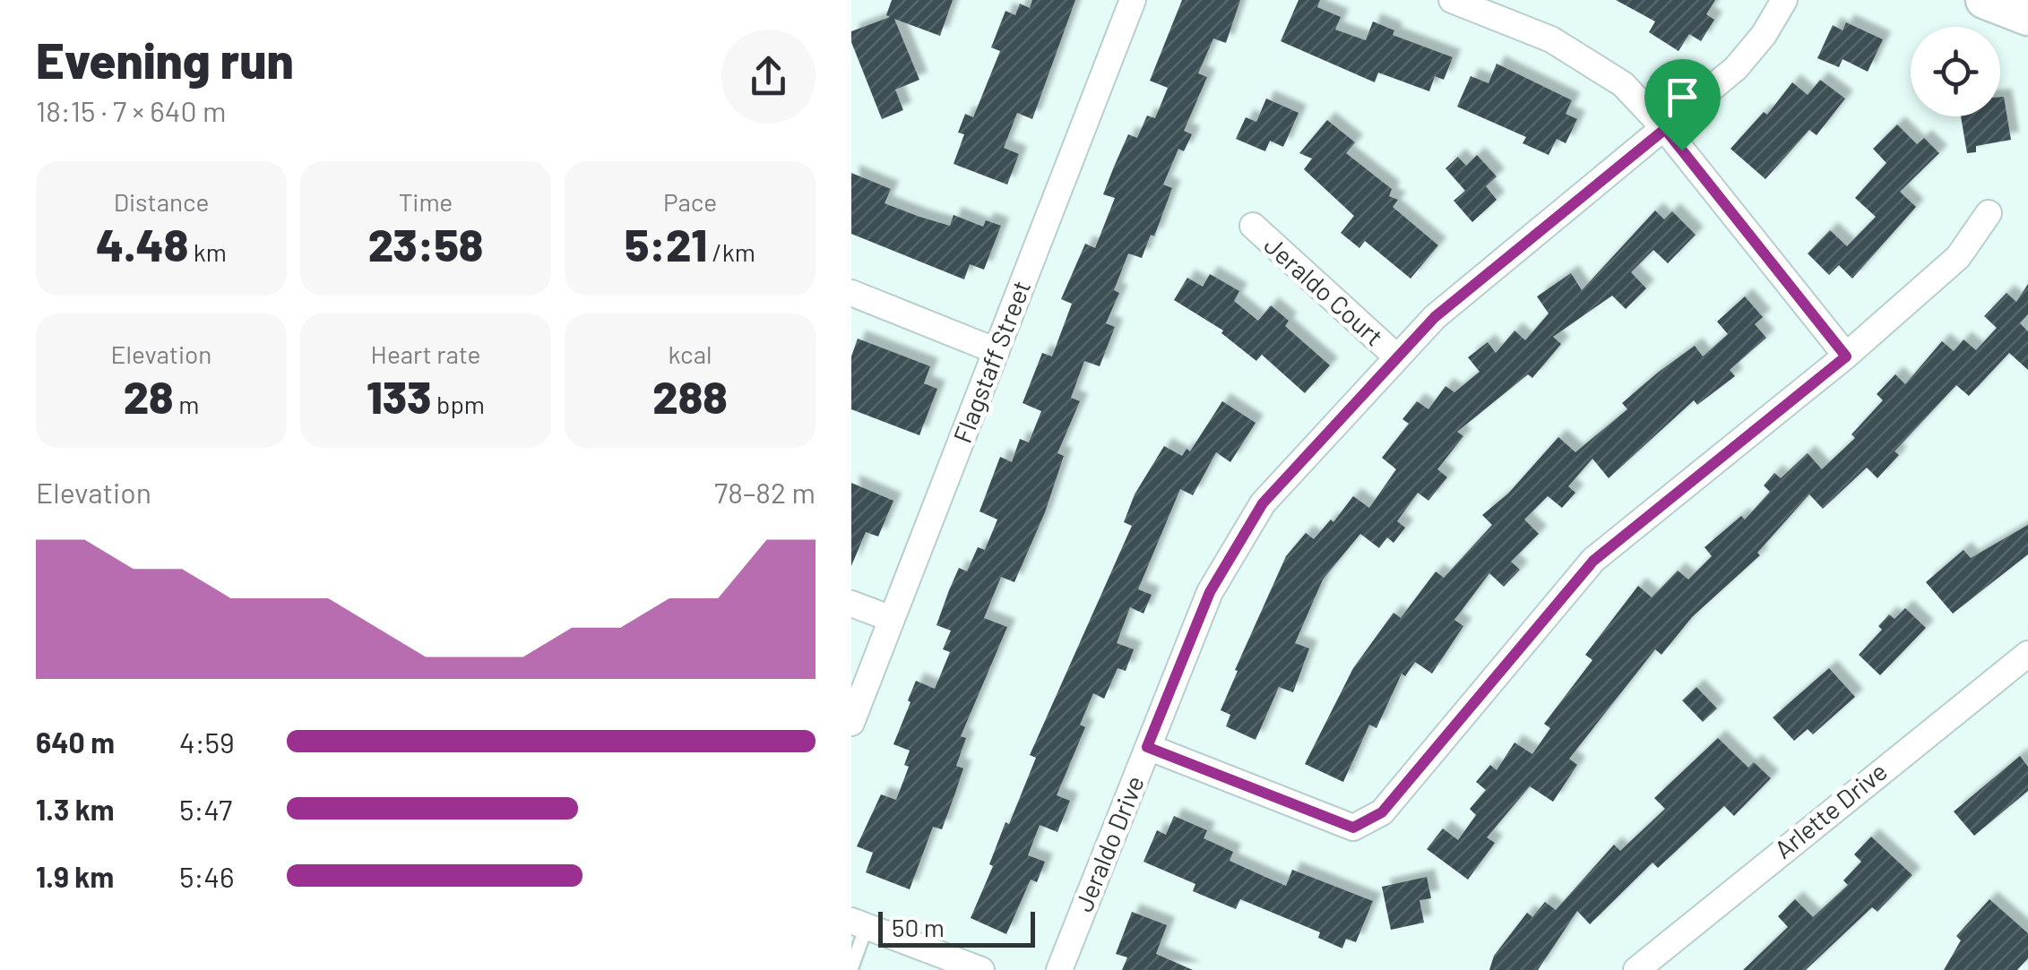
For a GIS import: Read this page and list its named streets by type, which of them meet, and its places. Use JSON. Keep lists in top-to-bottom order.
{
  "streets": {
    "street": [
      "Jeraldo Court",
      "Flagstaff Street",
      "Arlette Drive",
      "Jeraldo Drive"
    ]
  },
  "crossings": [
    ["Jeraldo Court", "Jeraldo Drive"]
  ],
  "scale_bar": "50 m",
  "page": {
    "heading": ["Evening run", "18:15 · 7 × 640 m"],
    "stats": [
      ["Distance", "4.48 km"],
      ["Time", "23:58"],
      ["Pace", "5:21 /km"],
      ["Elevation", "28 m"],
      ["Heart rate", "133 bpm"],
      ["kcal", "288"]
    ],
    "chart": ["Elevation", "78–82 m"],
    "list": [
      {
        "name": "640 m",
        "note": "4:59"
      },
      {
        "name": "1.3 km",
        "note": "5:47"
      },
      {
        "name": "1.9 km",
        "note": "5:46"
      }
    ],
    "scale": "50 m"
  }
}
